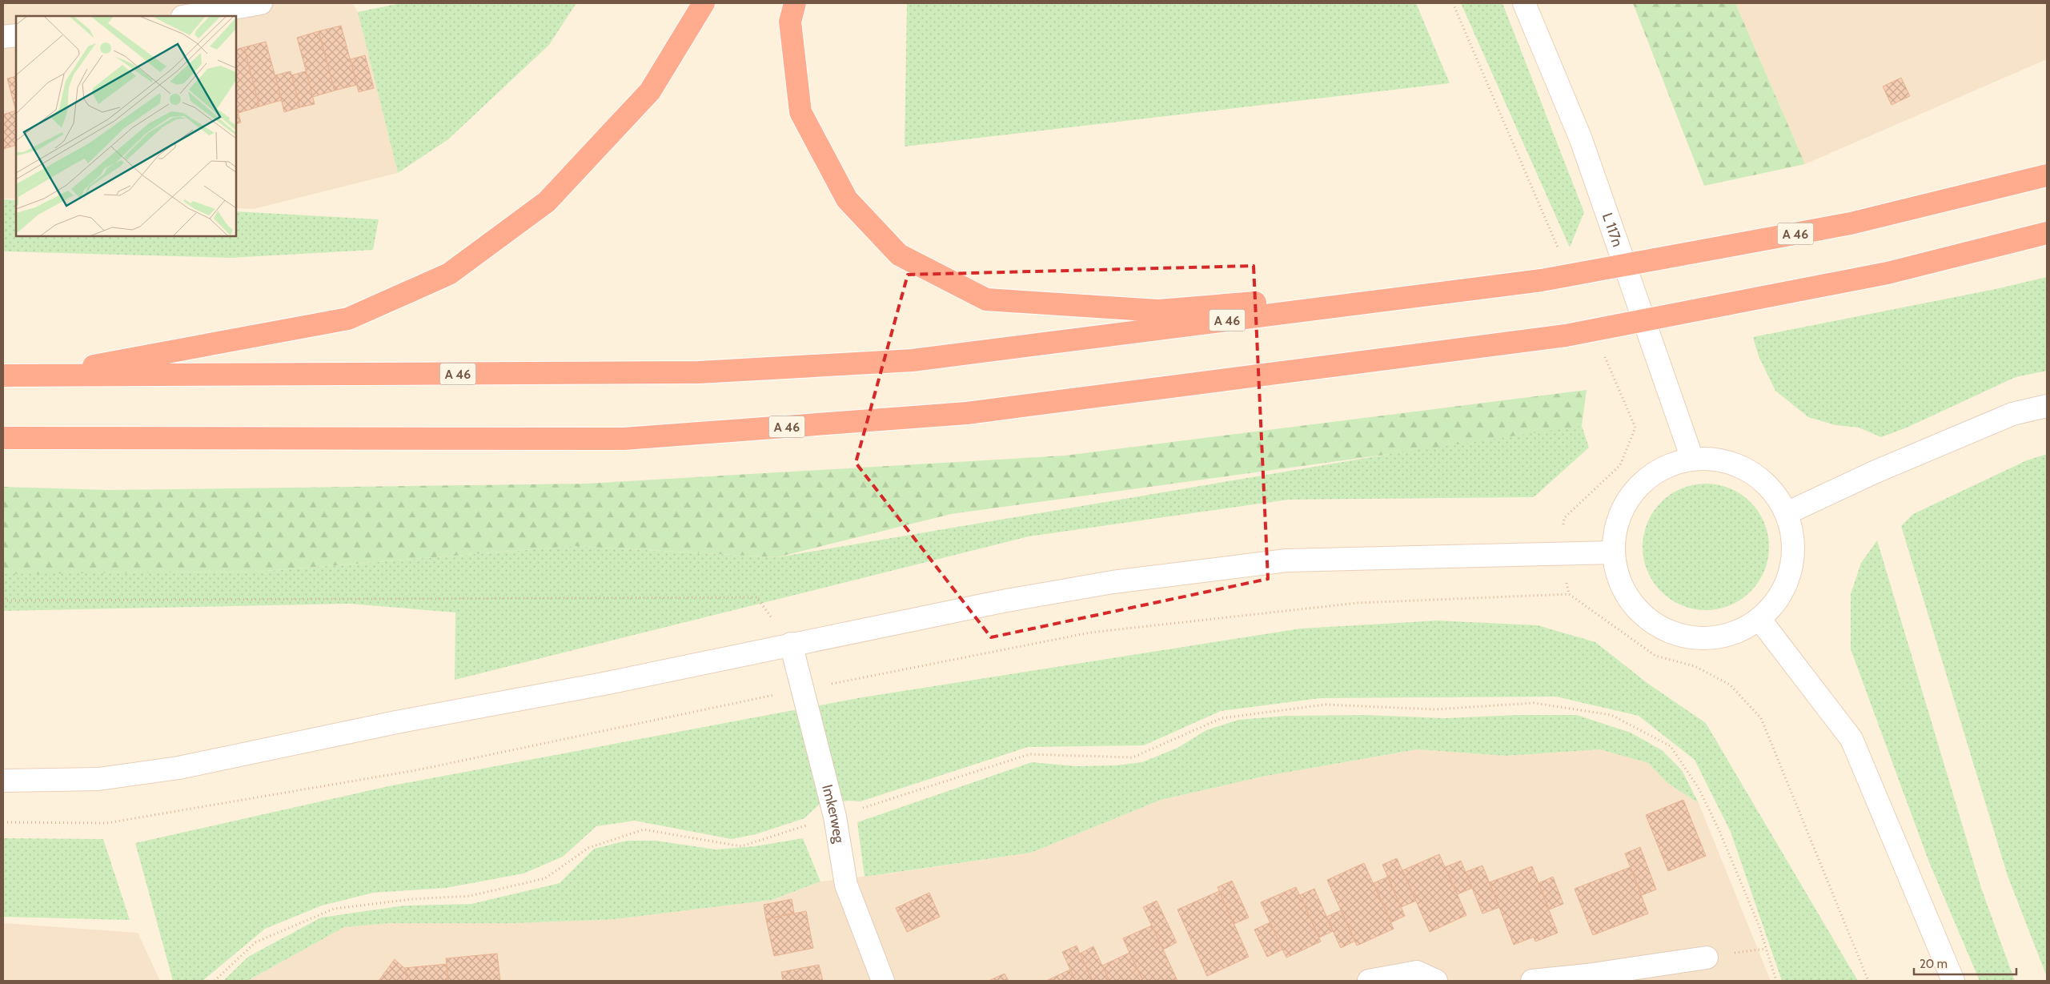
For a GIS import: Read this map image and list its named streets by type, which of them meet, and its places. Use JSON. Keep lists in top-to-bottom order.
{
  "streets": {
    "highway": ["A 46"],
    "main road": ["L 117n", "Imkerweg"]
  },
  "scale_bar": "20 m"
}
